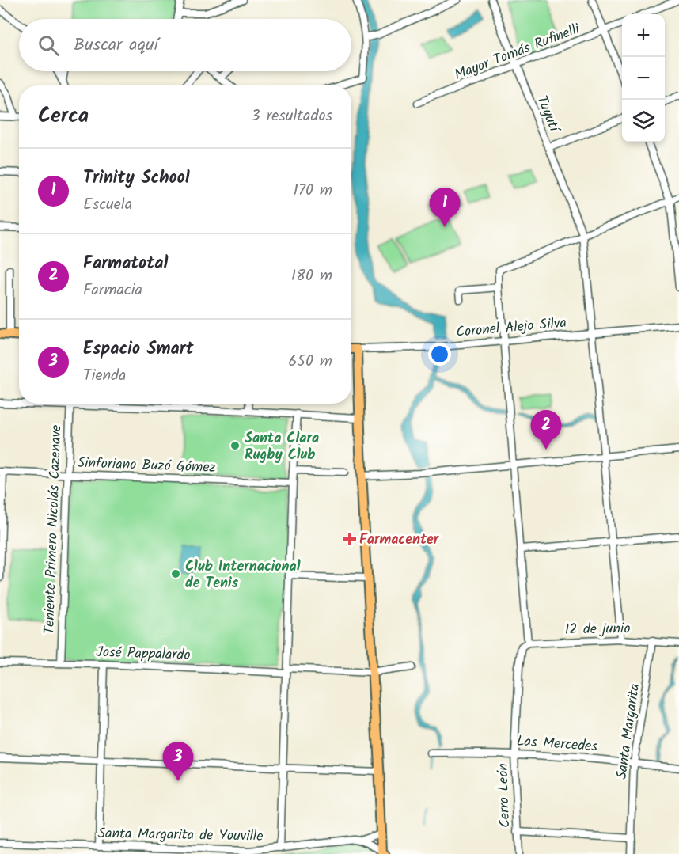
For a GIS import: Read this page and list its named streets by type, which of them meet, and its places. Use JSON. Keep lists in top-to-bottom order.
{
  "streets": {
    "main road": ["Coronel Alejo Silva"],
    "street": [
      "Mayor Tomás Rufinelli",
      "Tuyutí",
      "Sinforiano Buzó Gómez",
      "Teniente Primero Nicolás Cazenave",
      "12 de junio",
      "José Pappalardo",
      "Santa Margarita",
      "Las Mercedes",
      "Cerro León",
      "Santa Margarita de Youville"
    ]
  },
  "crossings": [
    ["Mayor Tomás Rufinelli", "Tuyutí"],
    ["Tuyutí", "Coronel Alejo Silva"],
    ["Tuyutí", "12 de junio"],
    ["Sinforiano Buzó Gómez", "Teniente Primero Nicolás Cazenave"],
    ["Teniente Primero Nicolás Cazenave", "José Pappalardo"],
    ["12 de junio", "Santa Margarita"],
    ["12 de junio", "Cerro León"],
    ["Santa Margarita", "Las Mercedes"],
    ["Las Mercedes", "Cerro León"]
  ],
  "places": {
    "other": ["Santa Clara Rugby Club", "Club Internacional de Tenis"],
    "health": ["Farmacenter"]
  },
  "page": {
    "map_buttons": ["+", "−"],
    "search": "Buscar aquí",
    "heading": ["Cerca", "3 resultados"],
    "list": [
      {
        "mark": "1",
        "name": "Trinity School",
        "note": "Escuela",
        "value": "170 m"
      },
      {
        "mark": "2",
        "name": "Farmatotal",
        "note": "Farmacia",
        "value": "180 m"
      },
      {
        "mark": "3",
        "name": "Espacio Smart",
        "note": "Tienda",
        "value": "650 m"
      }
    ],
    "pins": ["1", "2", "3"]
  }
}
